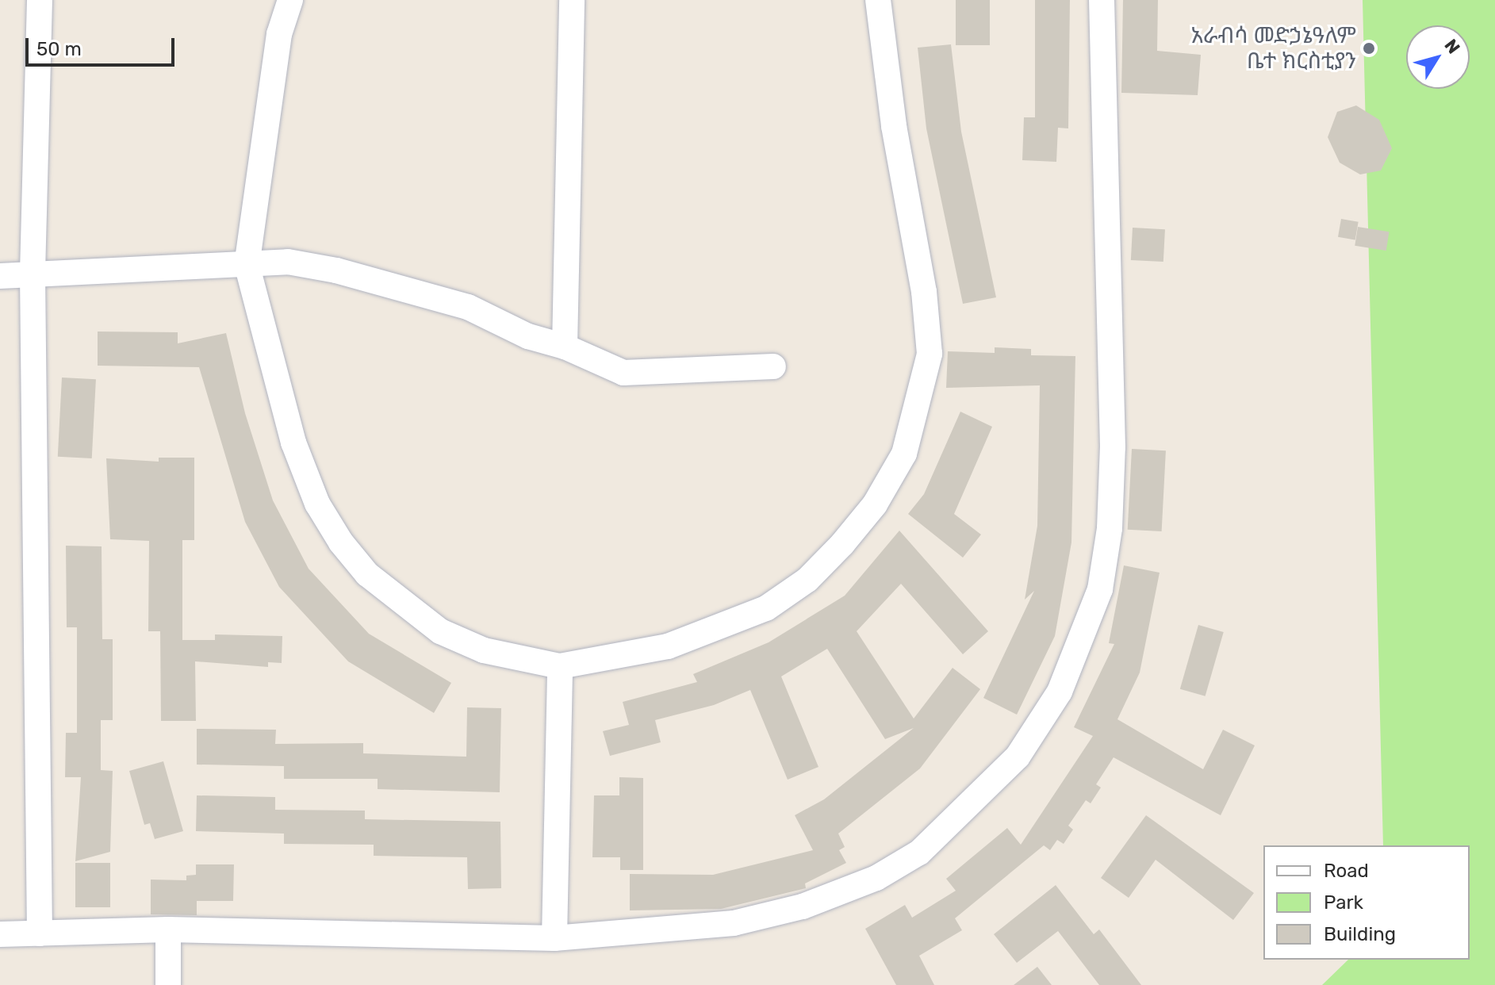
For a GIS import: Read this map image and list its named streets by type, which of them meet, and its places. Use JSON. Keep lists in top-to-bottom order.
{
  "places": ["አራብሳ መድኃኔዓለም ቤተ ክርስቲያን"],
  "legend": ["Road", "Park", "Building"],
  "scale_bar": "50 m",
  "north": "top right"
}
